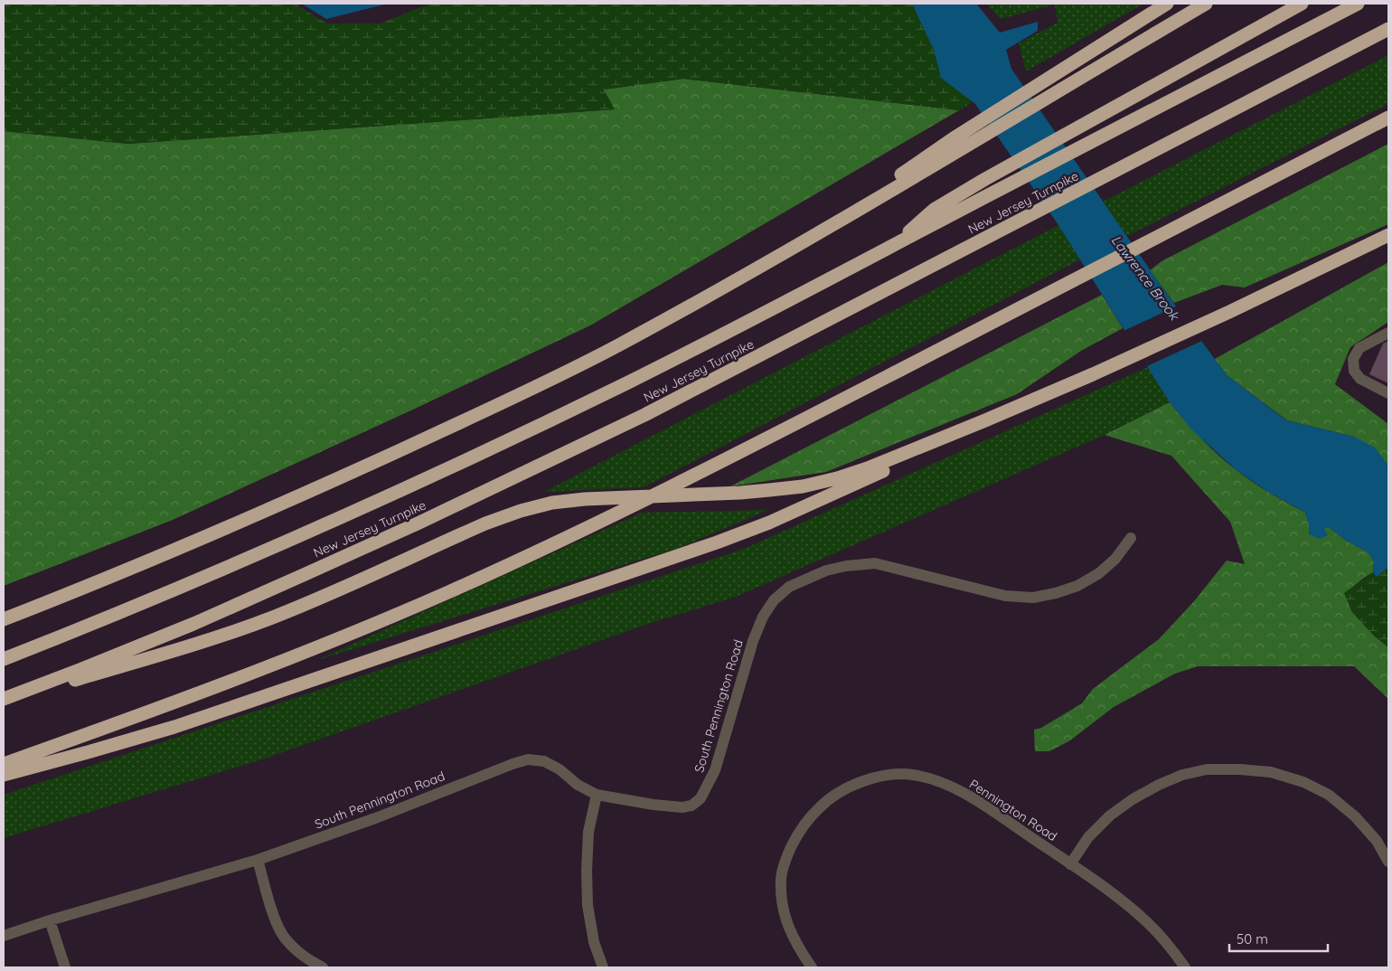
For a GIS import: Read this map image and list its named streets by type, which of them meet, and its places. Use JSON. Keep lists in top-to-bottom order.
{
  "streets": {
    "highway": ["New Jersey Turnpike"],
    "street": ["South Pennington Road", "Pennington Road"]
  },
  "water": ["Lawrence Brook"],
  "scale_bar": "50 m"
}
